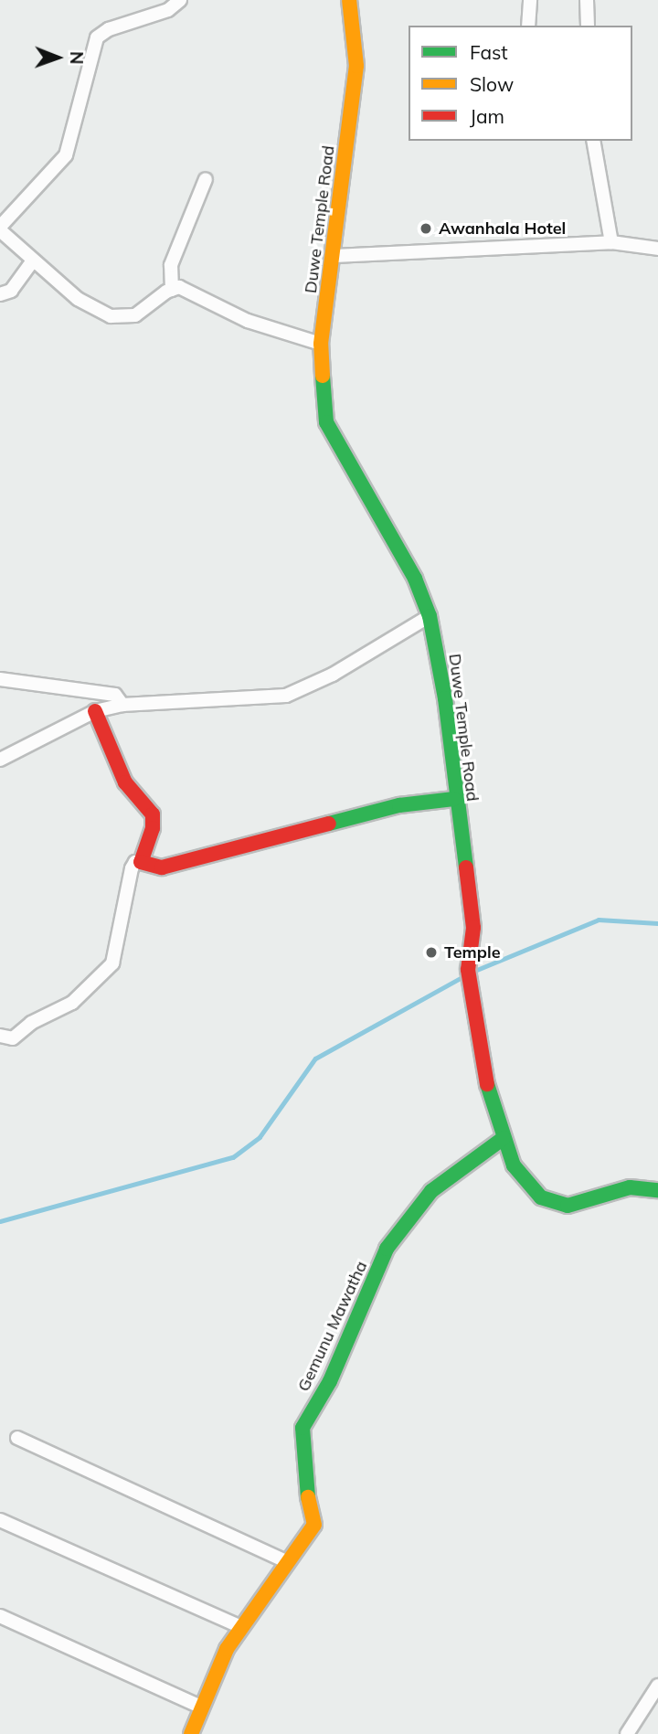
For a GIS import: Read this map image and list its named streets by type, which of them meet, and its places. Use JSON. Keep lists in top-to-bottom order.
{
  "streets": {
    "street": ["Duwe Temple Road", "Gemunu Mawatha"]
  },
  "crossings": [
    ["Duwe Temple Road", "Gemunu Mawatha"]
  ],
  "places": ["Awanhala Hotel", "Temple"],
  "legend": ["Fast", "Slow", "Jam"],
  "north": "right"
}
